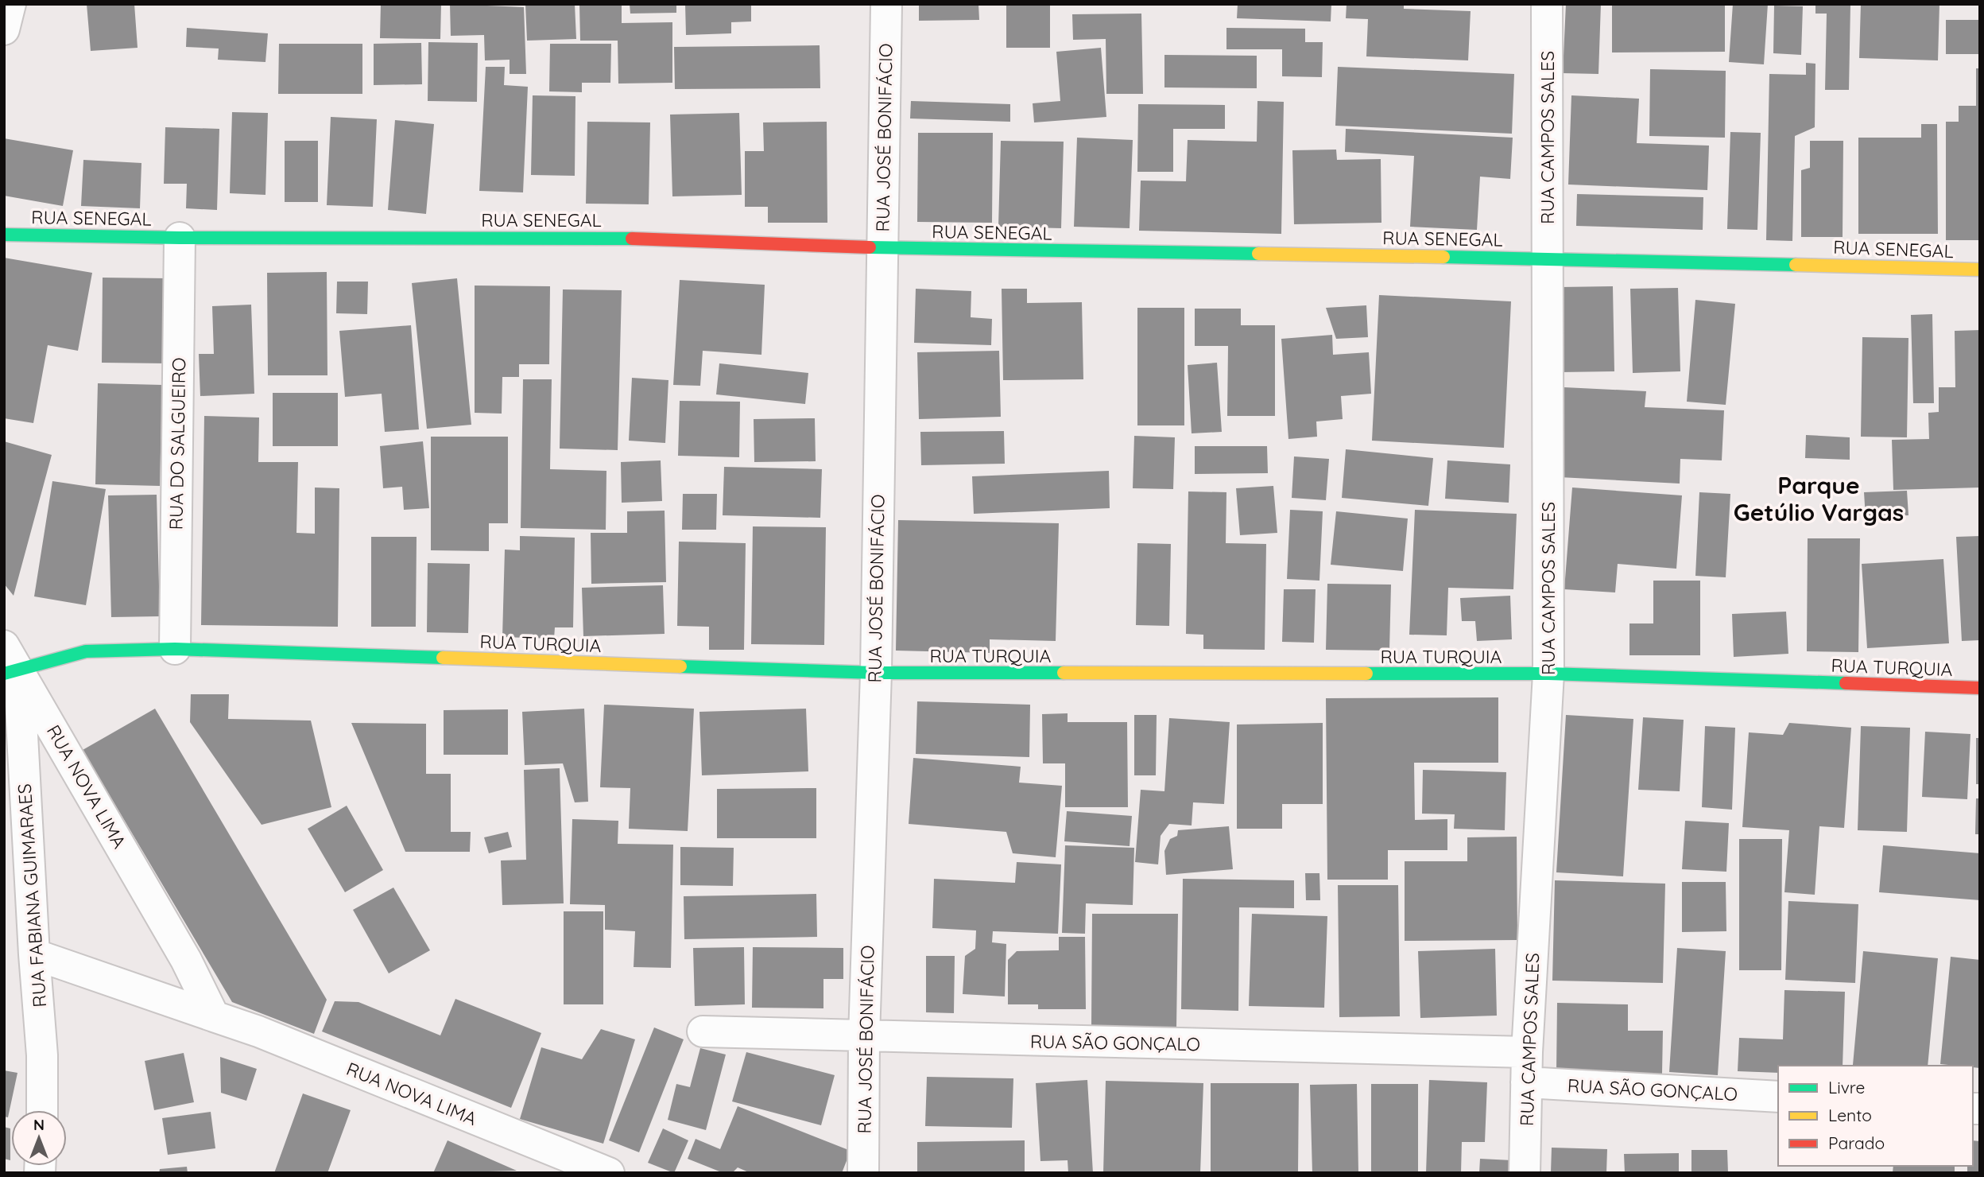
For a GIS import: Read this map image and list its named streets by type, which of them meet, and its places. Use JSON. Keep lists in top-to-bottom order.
{
  "streets": {
    "street": [
      "RUA JOSÉ BONIFÁCIO",
      "RUA CAMPOS SALES",
      "RUA SENEGAL",
      "RUA DO SALGUEIRO",
      "RUA TURQUIA",
      "RUA NOVA LIMA",
      "RUA FABIANA GUIMARAES",
      "RUA SÃO GONÇALO"
    ]
  },
  "crossings": [
    ["RUA JOSÉ BONIFÁCIO", "RUA SENEGAL"],
    ["RUA JOSÉ BONIFÁCIO", "RUA TURQUIA"],
    ["RUA JOSÉ BONIFÁCIO", "RUA SÃO GONÇALO"],
    ["RUA CAMPOS SALES", "RUA SENEGAL"],
    ["RUA CAMPOS SALES", "RUA TURQUIA"],
    ["RUA CAMPOS SALES", "RUA SÃO GONÇALO"],
    ["RUA SENEGAL", "RUA DO SALGUEIRO"],
    ["RUA DO SALGUEIRO", "RUA TURQUIA"],
    ["RUA TURQUIA", "RUA NOVA LIMA"],
    ["RUA TURQUIA", "RUA FABIANA GUIMARAES"],
    ["RUA NOVA LIMA", "RUA FABIANA GUIMARAES"]
  ],
  "districts": ["Parque Getúlio Vargas"],
  "legend": ["Livre", "Lento", "Parado"],
  "north": "top"
}
